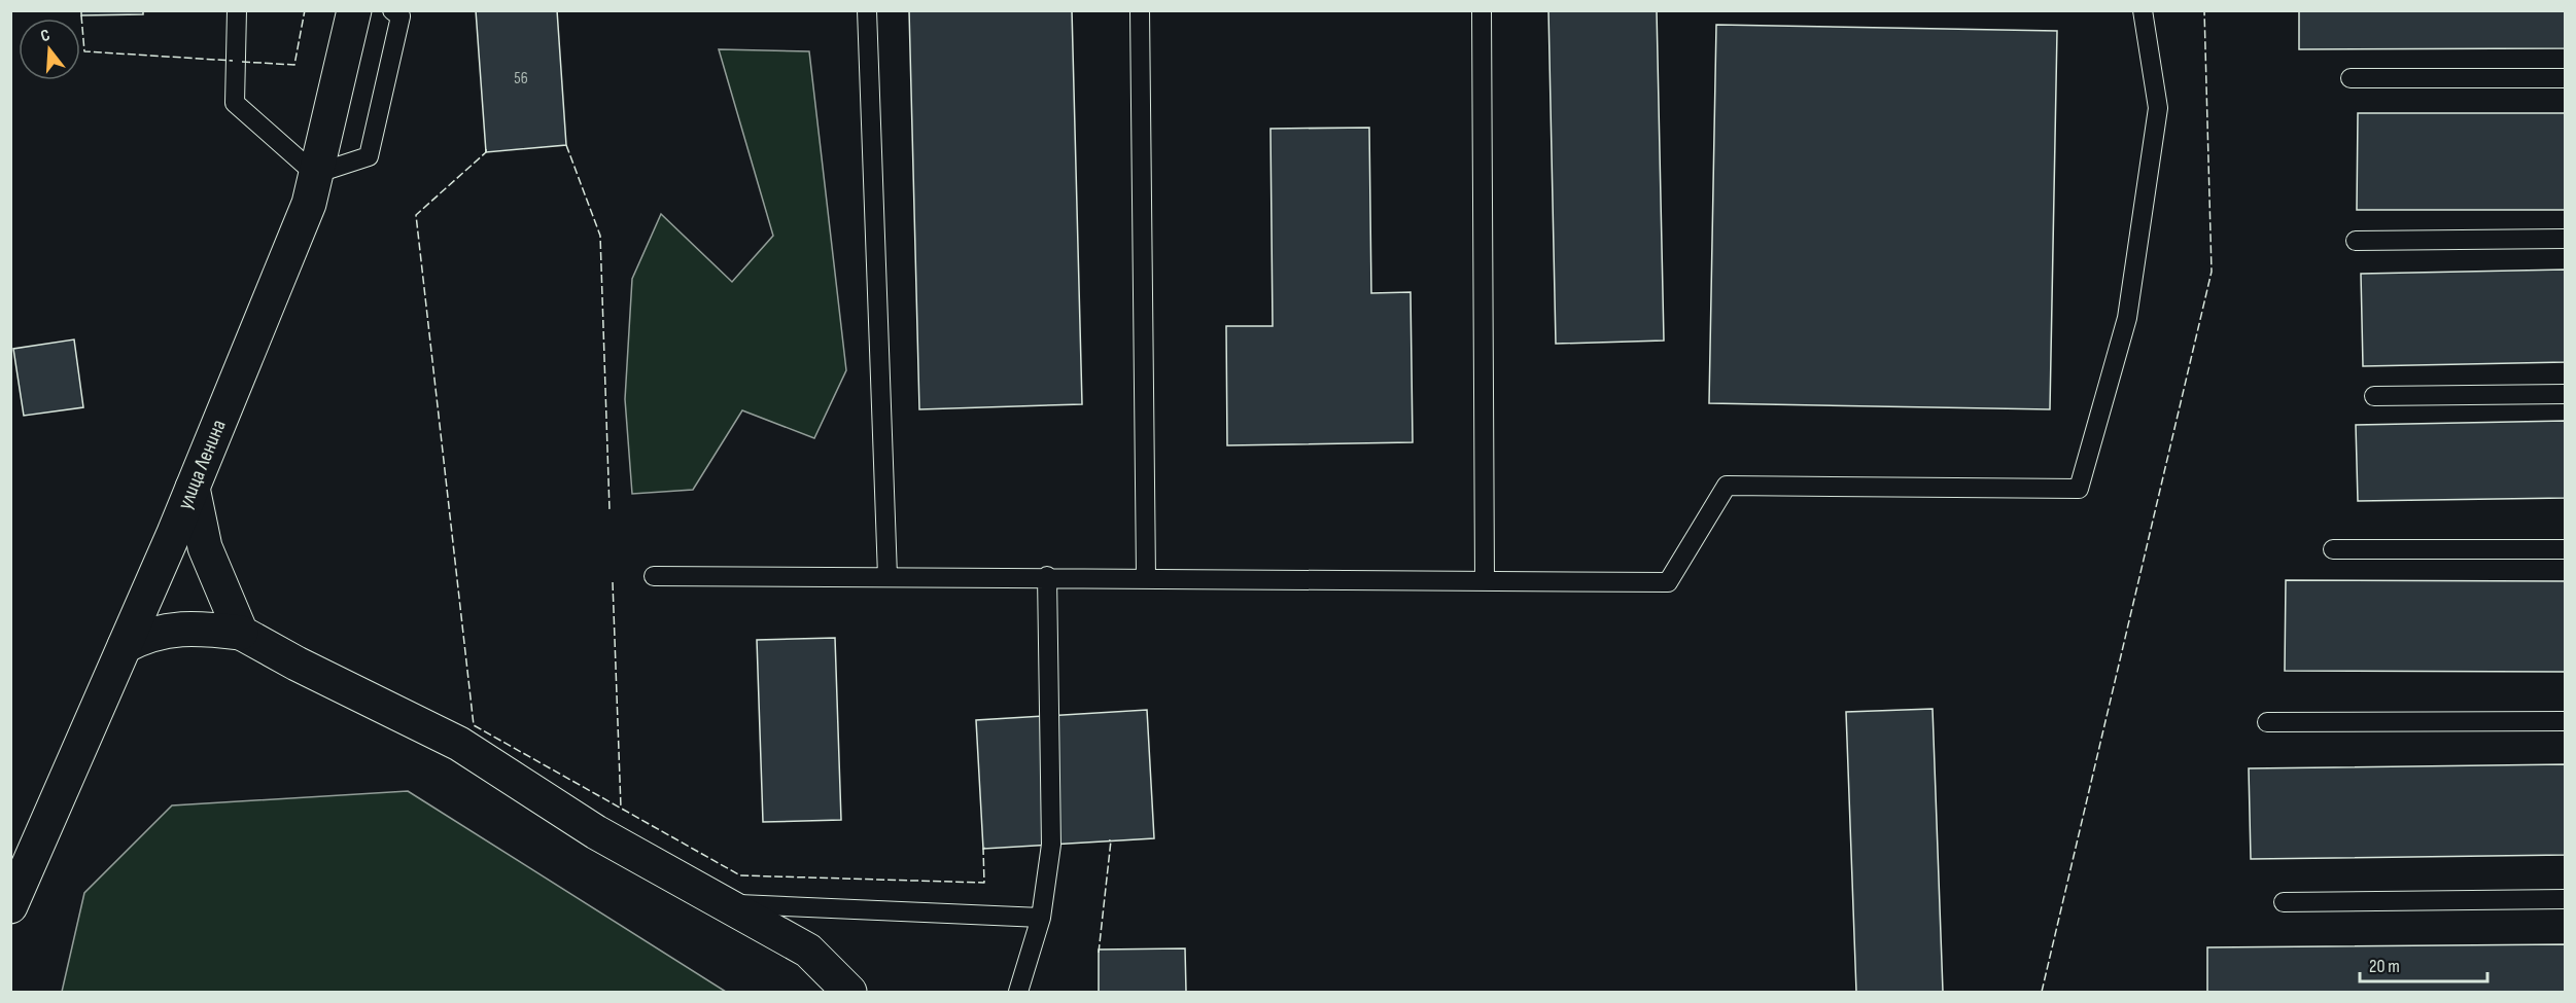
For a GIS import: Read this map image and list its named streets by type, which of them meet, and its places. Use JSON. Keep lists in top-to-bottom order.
{
  "streets": {
    "street": ["улица Ленина"]
  },
  "house_numbers": ["56"],
  "scale_bar": "20 m",
  "north": "top"
}
